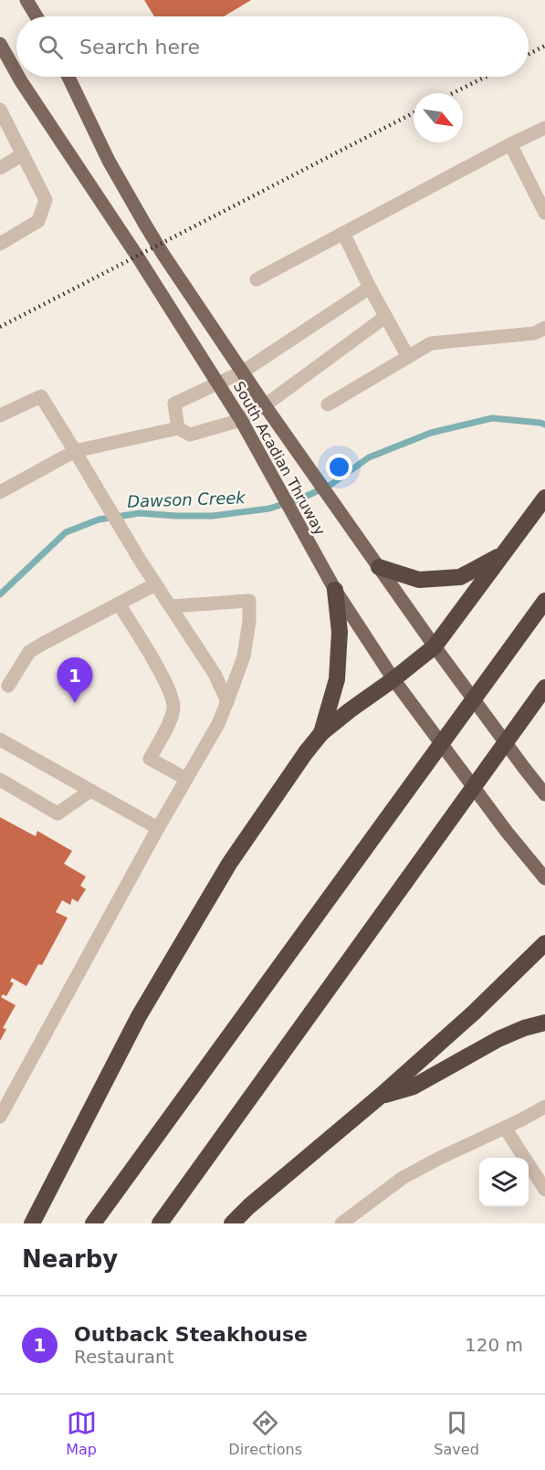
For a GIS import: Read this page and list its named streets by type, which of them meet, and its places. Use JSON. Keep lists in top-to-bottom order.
{
  "streets": {
    "main road": ["South Acadian Thruway"]
  },
  "water": ["Dawson Creek"],
  "north": "bottom right",
  "page": {
    "search": "Search here",
    "pins": "1",
    "heading": "Nearby",
    "list": [
      {
        "mark": "1",
        "name": "Outback Steakhouse",
        "note": "Restaurant",
        "value": "120 m"
      }
    ],
    "nav": ["Map", "Directions", "Saved"]
  }
}
